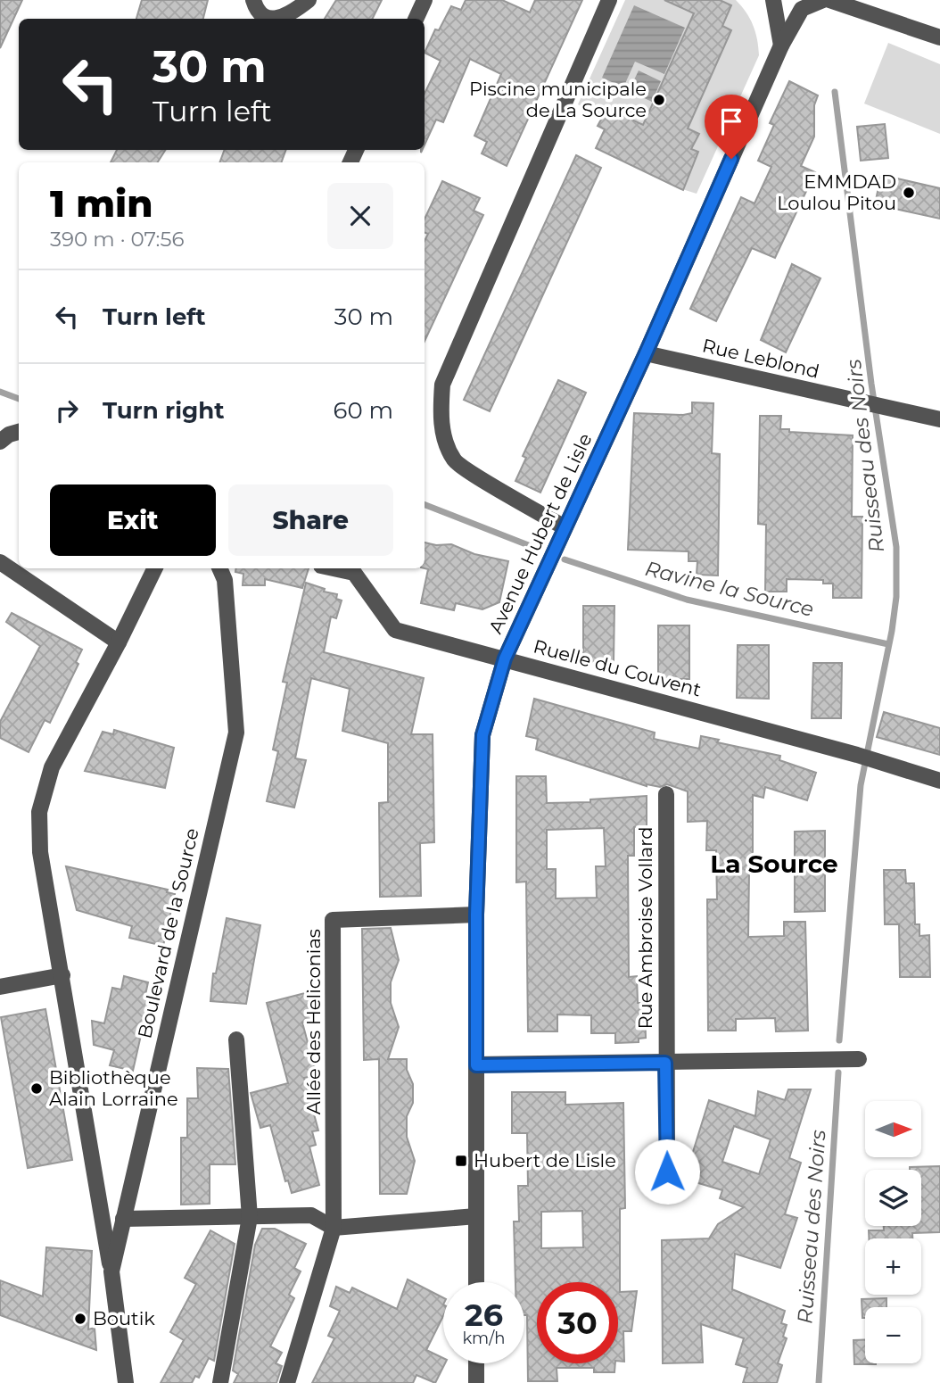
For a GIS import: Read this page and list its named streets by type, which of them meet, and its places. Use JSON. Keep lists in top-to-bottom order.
{
  "streets": {
    "street": [
      "Rue Leblond",
      "Avenue Hubert de Lisle",
      "Ruelle du Couvent",
      "Rue Ambroise Vollard",
      "Boulevard de la Source",
      "Allée des Heliconias"
    ]
  },
  "crossings": [
    ["Rue Leblond", "Avenue Hubert de Lisle"],
    ["Avenue Hubert de Lisle", "Ruelle du Couvent"],
    ["Avenue Hubert de Lisle", "Allée des Heliconias"]
  ],
  "districts": ["La Source"],
  "water": ["Ruisseau des Noirs", "Ravine la Source"],
  "places": {
    "other": [
      "Piscine municipale de La Source",
      "EMMDAD Loulou Pitou",
      "Bibliothèque Alain Lorraine",
      "Boutik"
    ],
    "transit": ["Hubert de Lisle"]
  },
  "north": "right",
  "page": {
    "turn": ["30 m", "Turn left"],
    "heading": ["1 min", "390 m · 07:56"],
    "list": [
      {
        "name": "Turn left",
        "value": "30 m"
      },
      {
        "name": "Turn right",
        "value": "60 m"
      }
    ],
    "buttons": ["Exit", "Share"],
    "map_buttons": ["+", "−"],
    "speed": "26 km/h",
    "limit": "30"
  }
}
